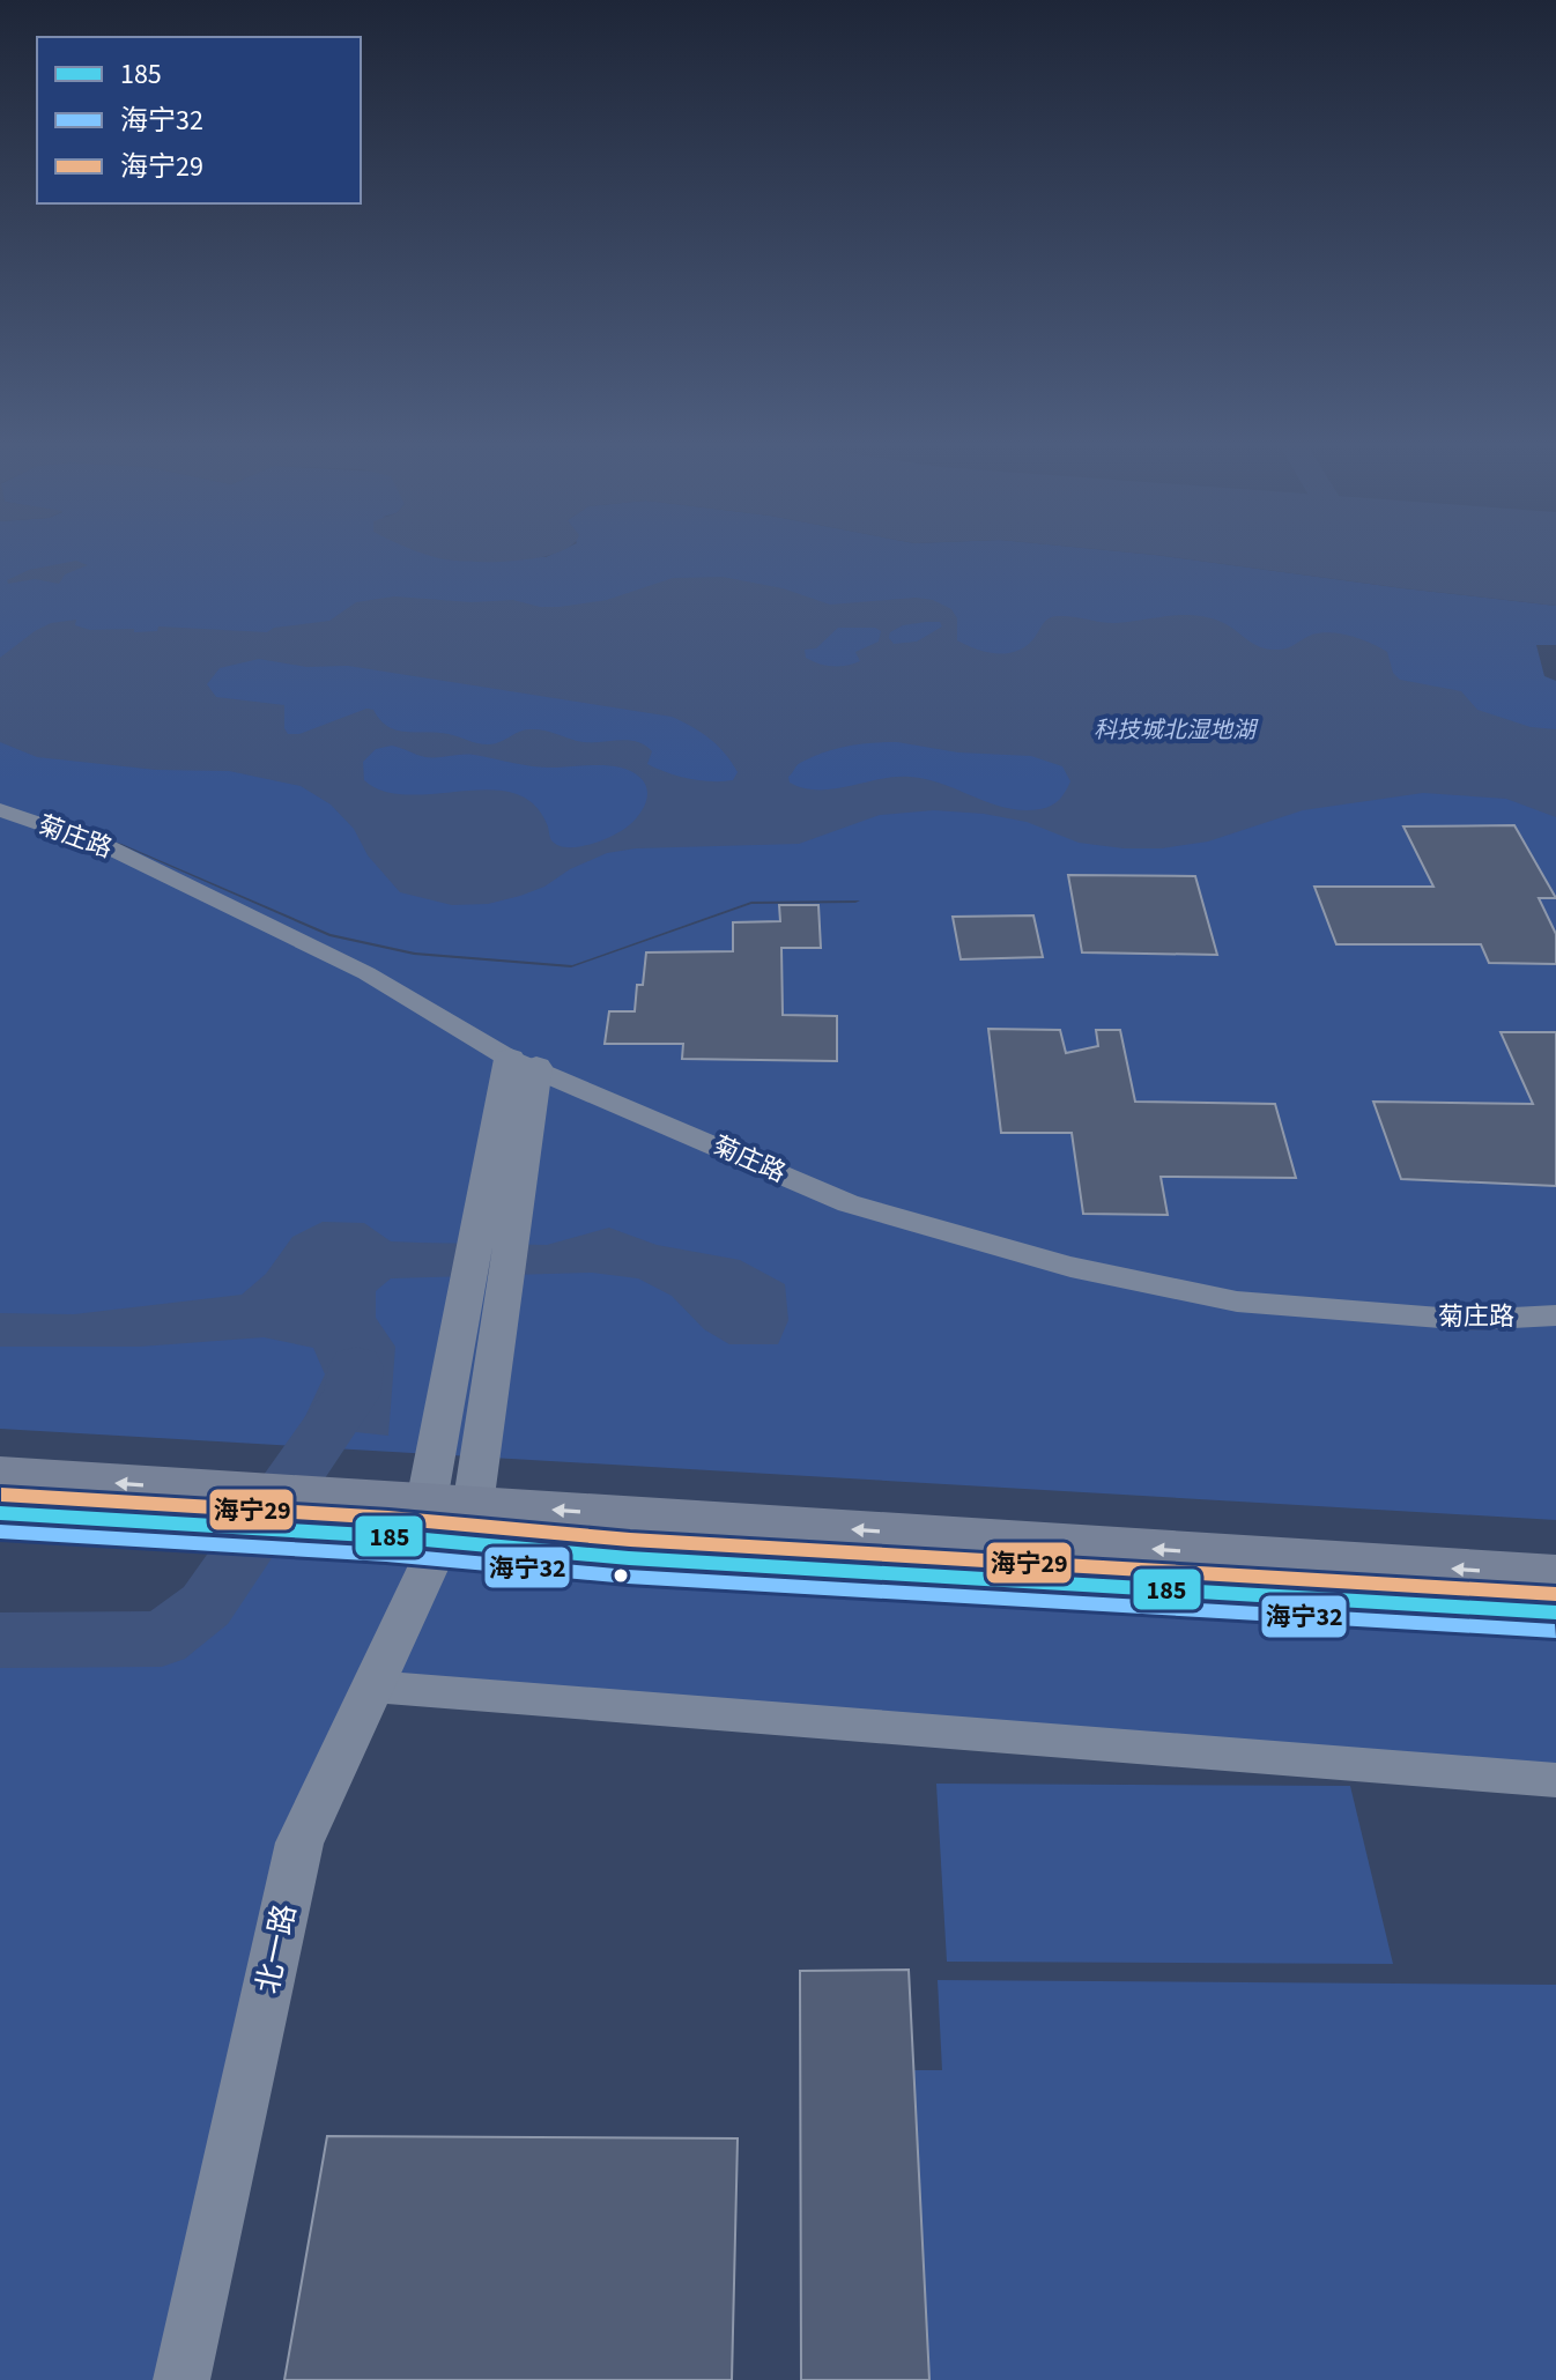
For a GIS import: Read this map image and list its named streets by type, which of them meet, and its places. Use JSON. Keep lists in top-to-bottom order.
{
  "streets": {
    "street": ["菊庄路", "北一路"]
  },
  "water": ["科技城北湿地湖"],
  "lines": ["transit line 海宁29", "transit line 185", "transit line 海宁32"],
  "legend": ["185", "海宁32", "海宁29"]
}
